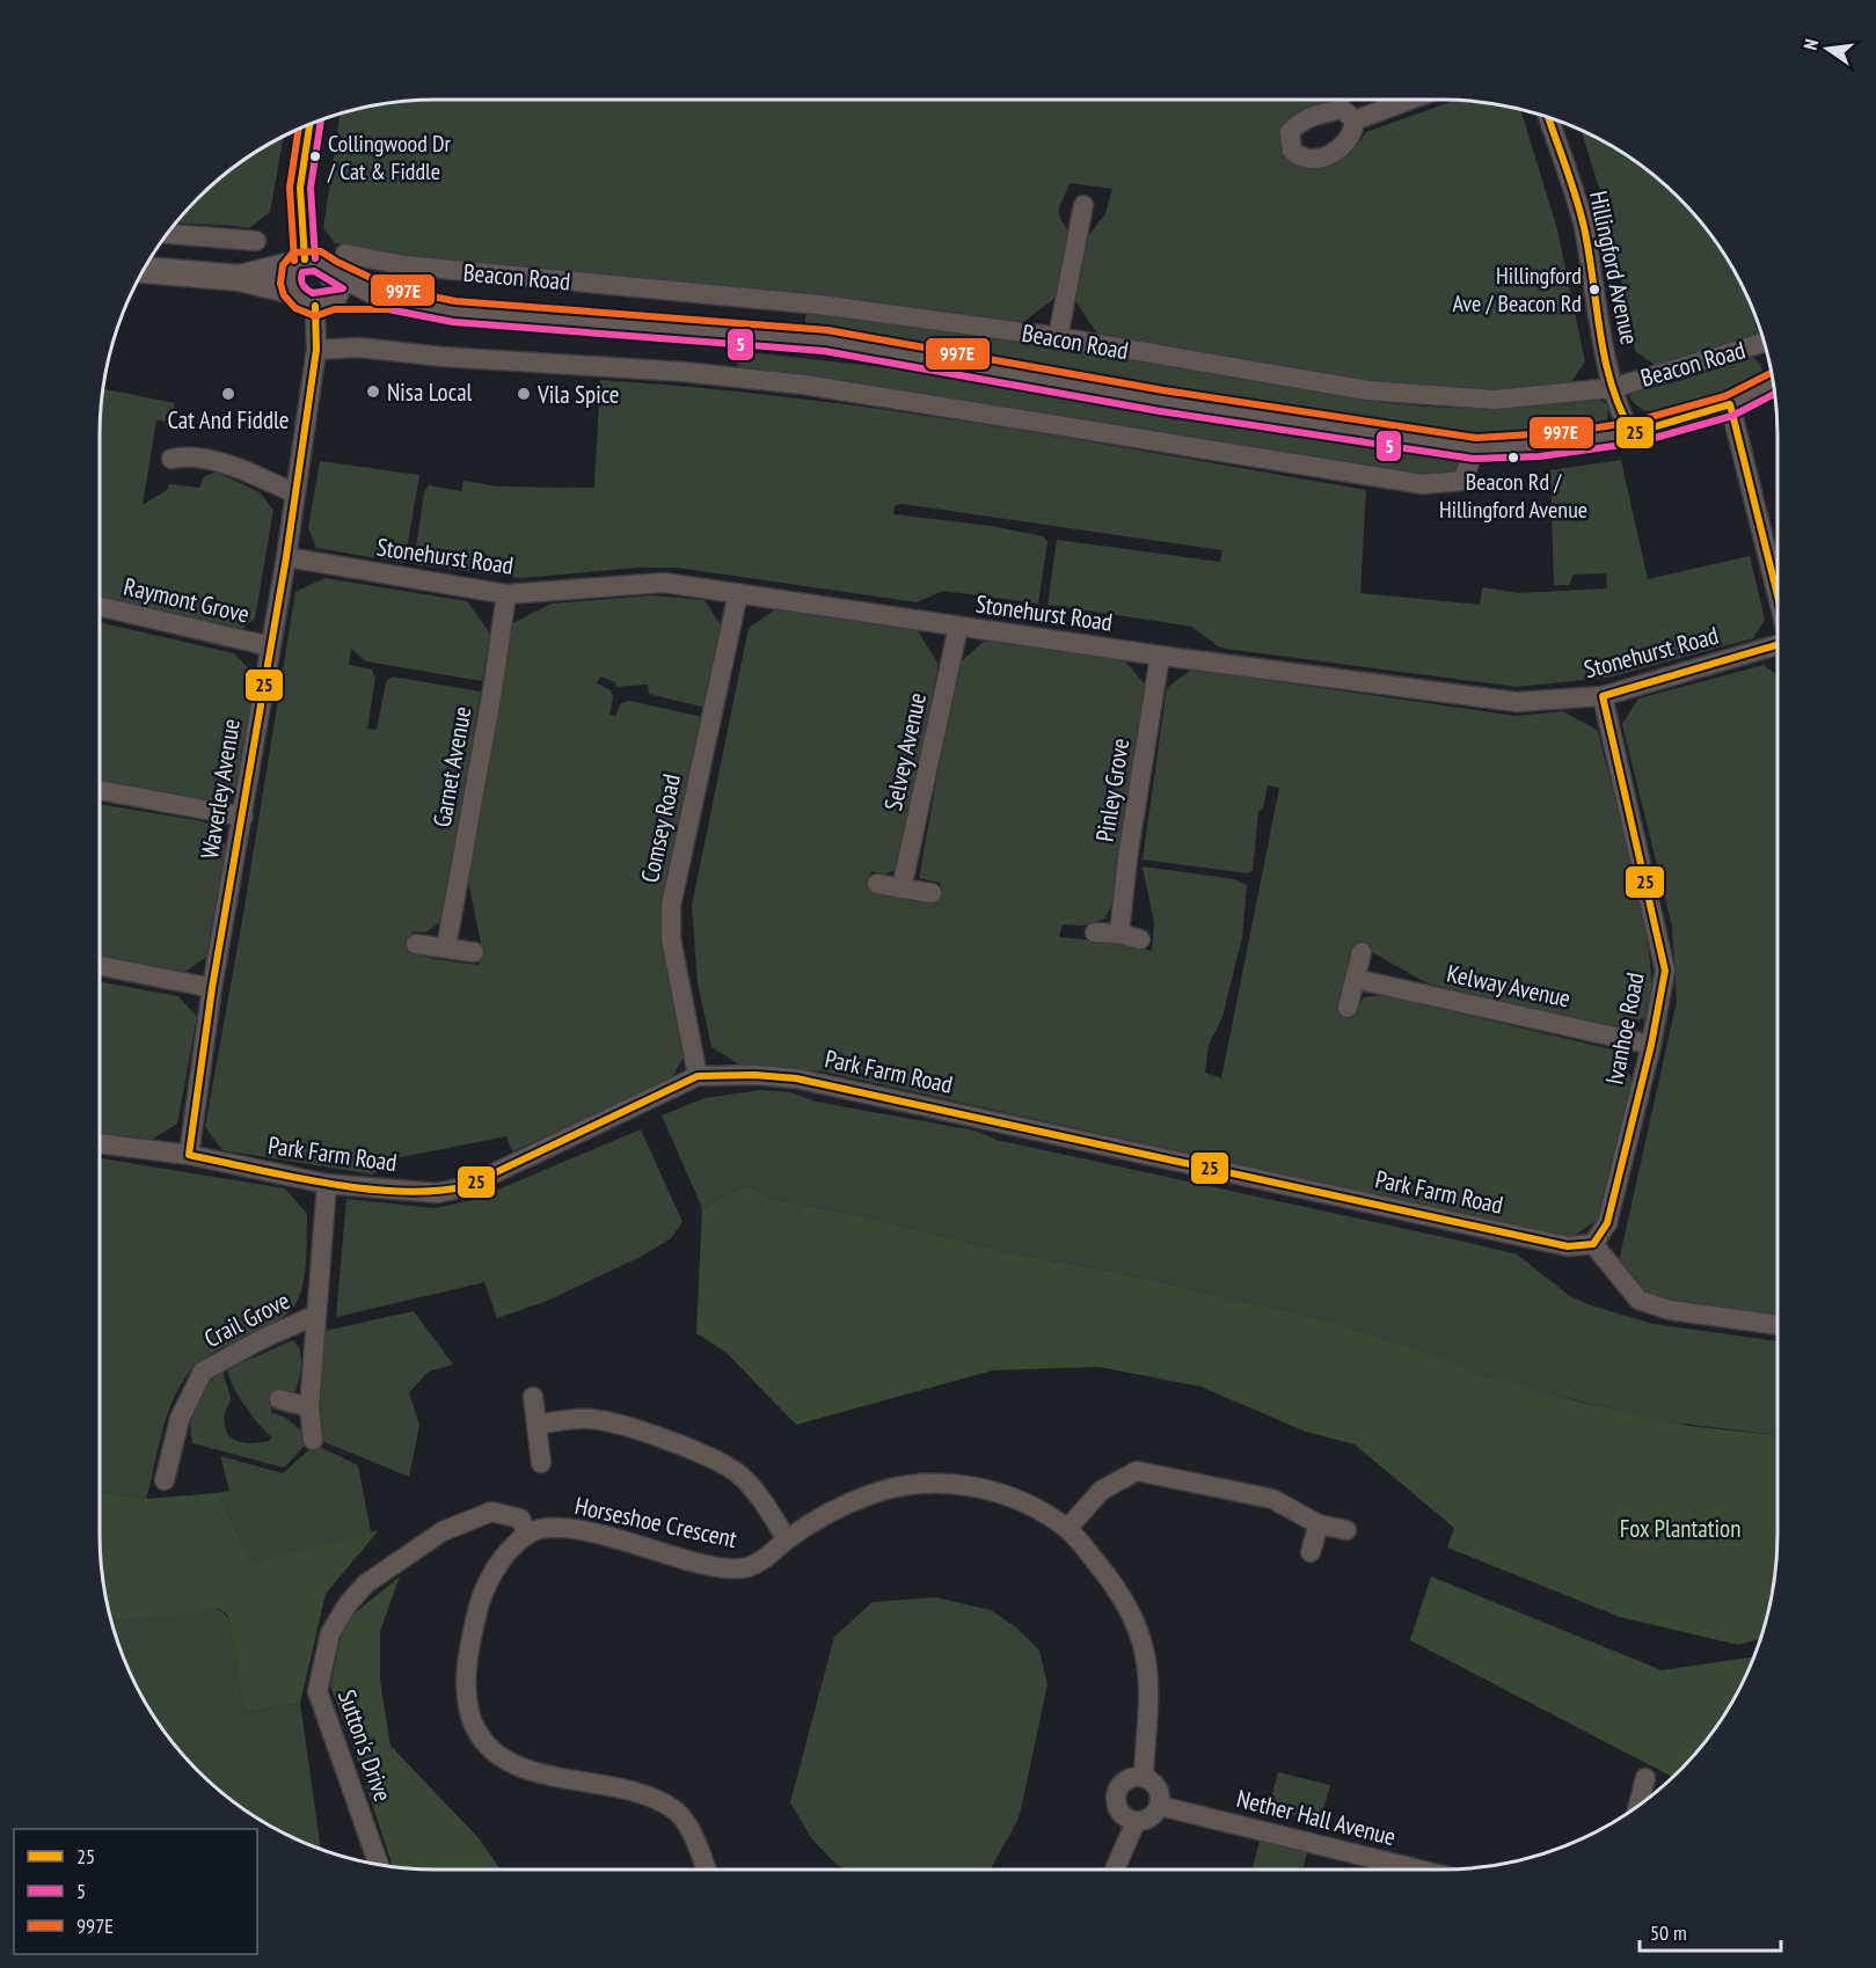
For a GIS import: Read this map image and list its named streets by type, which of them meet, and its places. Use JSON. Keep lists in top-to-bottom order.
{
  "streets": {
    "main road": ["Beacon Road"],
    "street": [
      "Hillingford Avenue",
      "Stonehurst Road",
      "Raymont Grove",
      "Selvey Avenue",
      "Garnet Avenue",
      "Waverley Avenue",
      "Pinley Grove",
      "Comsey Road",
      "Kelway Avenue",
      "Ivanhoe Road",
      "Park Farm Road",
      "Crail Grove",
      "Horseshoe Crescent",
      "Sutton's Drive",
      "Nether Hall Avenue"
    ]
  },
  "crossings": [
    ["Hillingford Avenue", "Beacon Road"],
    ["Beacon Road", "Waverley Avenue"],
    ["Stonehurst Road", "Selvey Avenue"],
    ["Stonehurst Road", "Garnet Avenue"],
    ["Stonehurst Road", "Waverley Avenue"],
    ["Stonehurst Road", "Pinley Grove"],
    ["Stonehurst Road", "Comsey Road"],
    ["Stonehurst Road", "Ivanhoe Road"],
    ["Raymont Grove", "Waverley Avenue"],
    ["Waverley Avenue", "Park Farm Road"],
    ["Comsey Road", "Park Farm Road"],
    ["Kelway Avenue", "Ivanhoe Road"],
    ["Ivanhoe Road", "Park Farm Road"],
    ["Park Farm Road", "Crail Grove"],
    ["Horseshoe Crescent", "Sutton's Drive"],
    ["Horseshoe Crescent", "Nether Hall Avenue"]
  ],
  "parks": ["Fox Plantation"],
  "places": [
    "Collingwood Dr / Cat & Fiddle",
    "Hillingford Ave / Beacon Rd",
    "Nisa Local",
    "Cat And Fiddle",
    "Vila Spice",
    "Beacon Rd / Hillingford Avenue"
  ],
  "lines": ["transit line 25", "transit line 5", "transit line 997E"],
  "legend": ["25", "5", "997E"],
  "scale_bar": "50 m",
  "north": "left"
}
